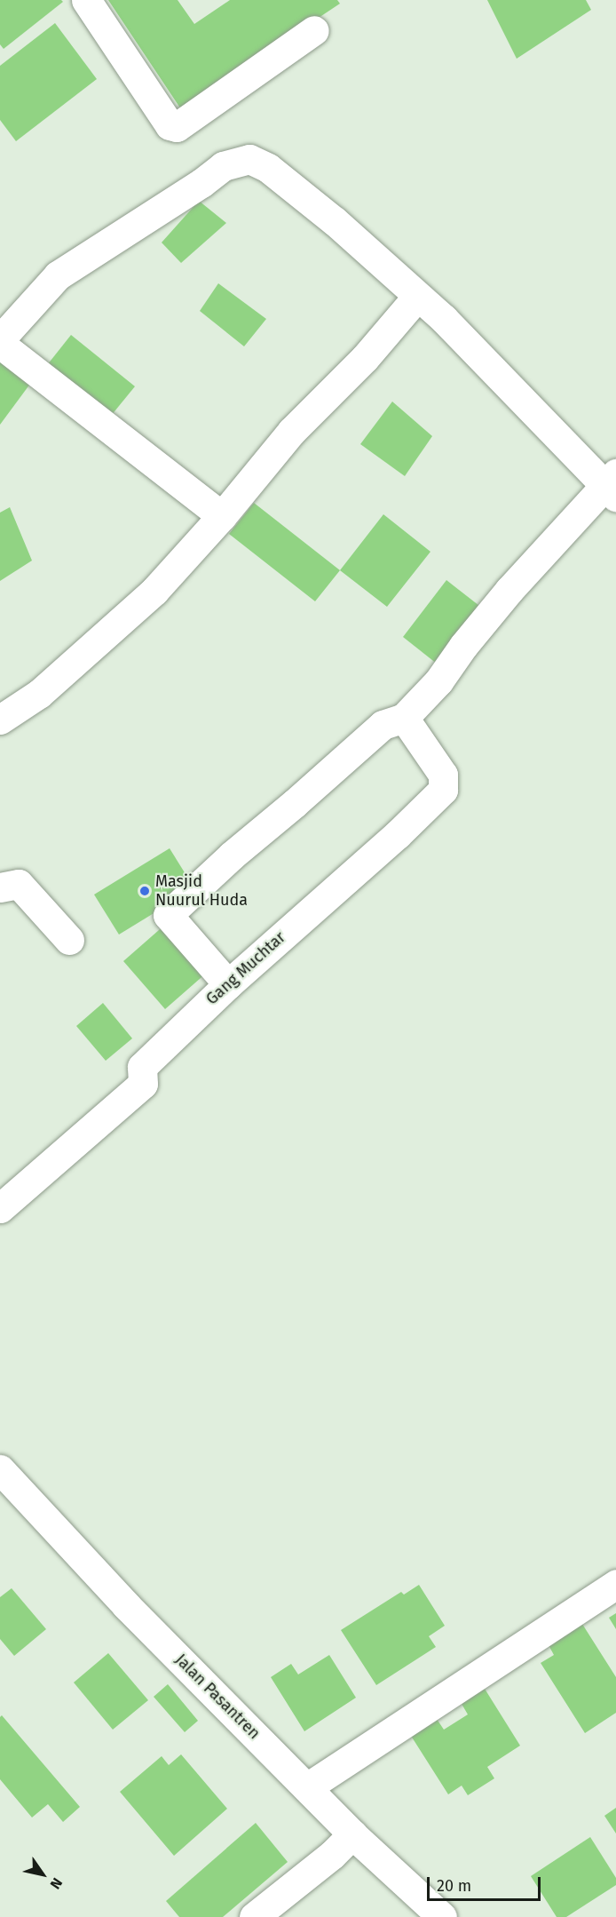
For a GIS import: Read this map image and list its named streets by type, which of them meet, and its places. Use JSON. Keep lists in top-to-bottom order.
{
  "streets": {
    "street": ["Gang Muchtar", "Jalan Pasantren"]
  },
  "places": ["Masjid Nuurul Huda"],
  "scale_bar": "20 m",
  "north": "bottom right"
}
